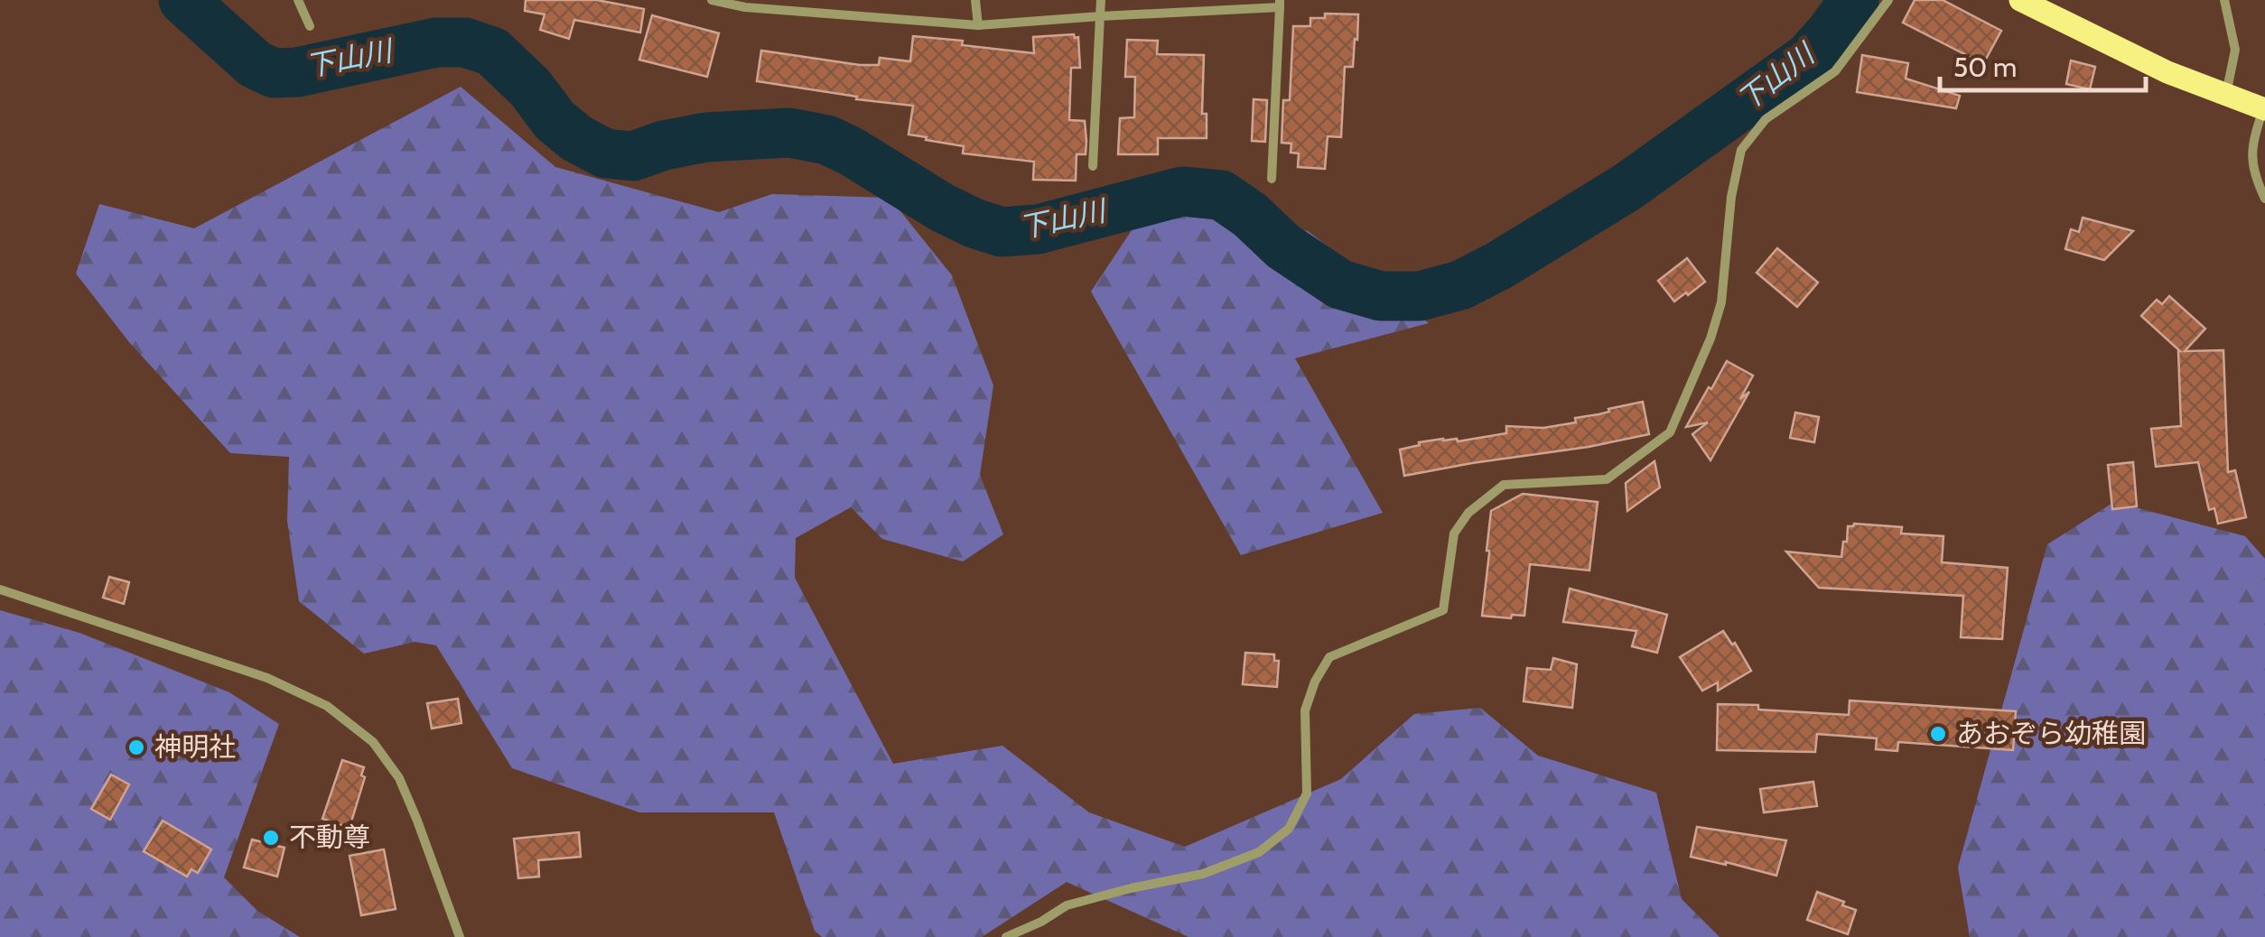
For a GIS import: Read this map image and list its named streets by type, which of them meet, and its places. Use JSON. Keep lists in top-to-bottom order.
{
  "water": ["下山川"],
  "places": ["あおぞら幼稚園", "神明社", "不動尊"],
  "scale_bar": "50 m"
}
